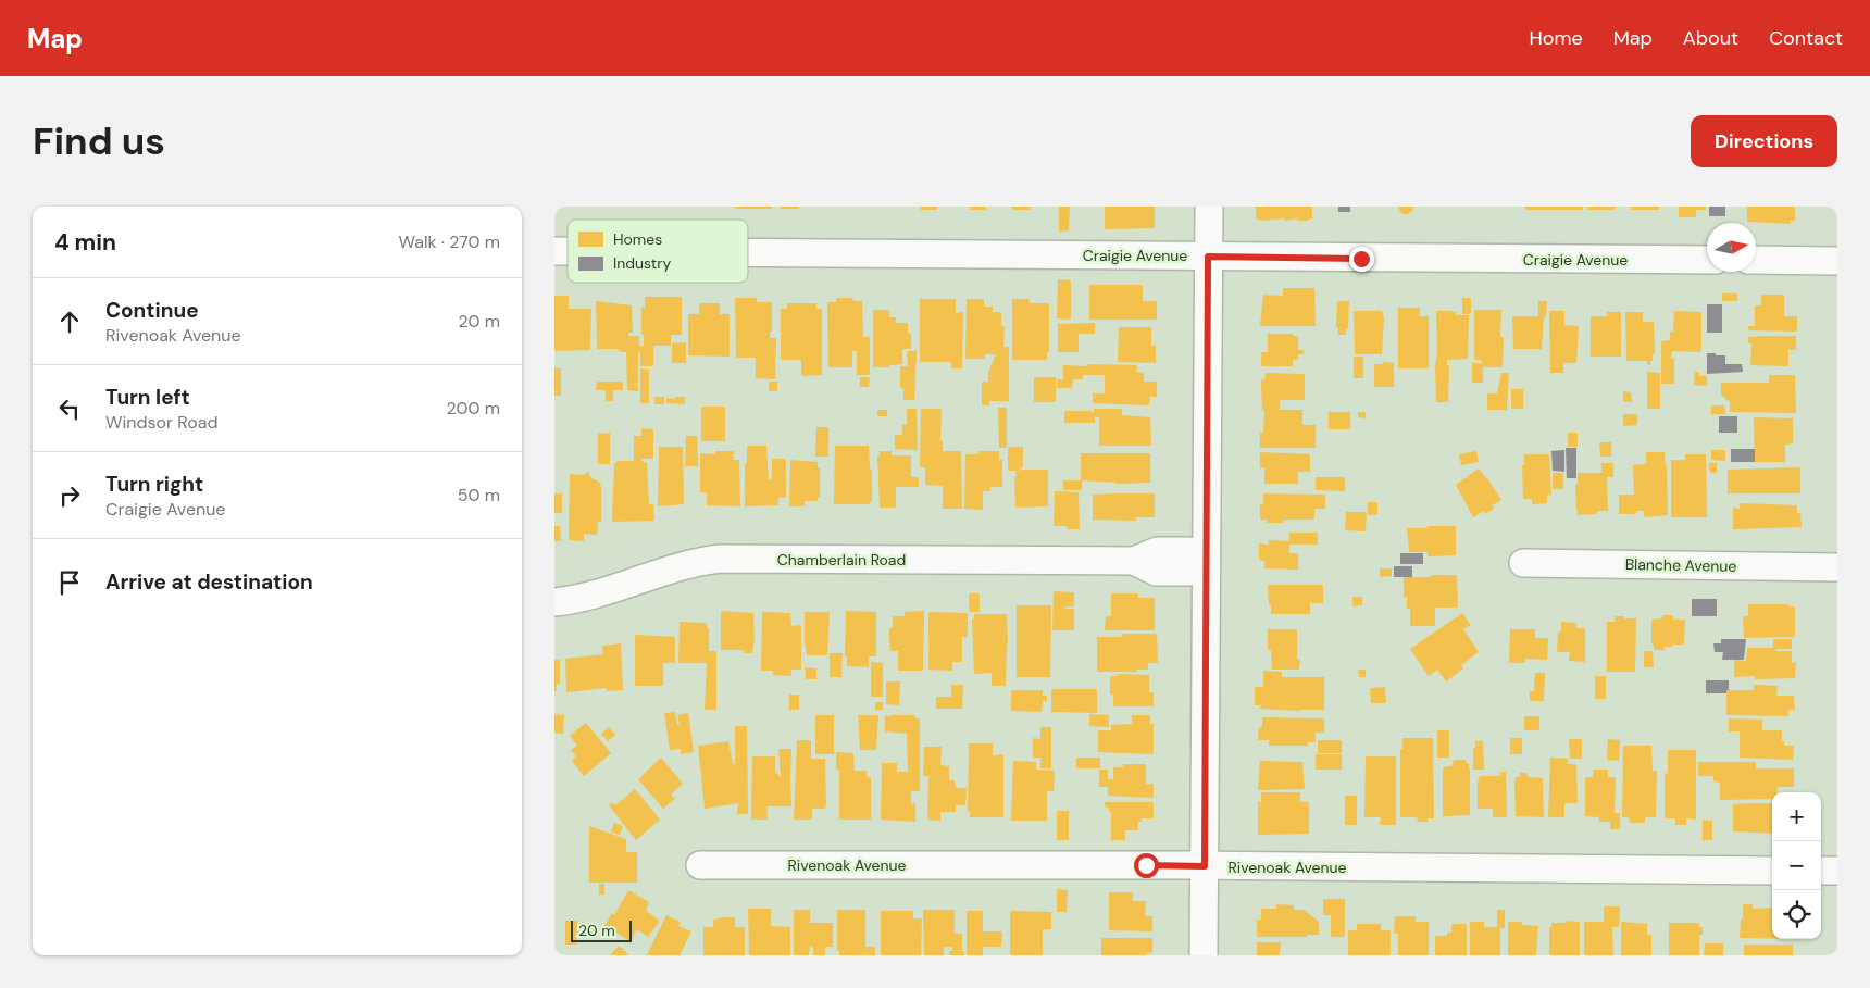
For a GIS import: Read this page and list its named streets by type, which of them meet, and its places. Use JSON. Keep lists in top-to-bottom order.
{
  "streets": {
    "street": [
      "Craigie Avenue",
      "Chamberlain Road",
      "Blanche Avenue",
      "Rivenoak Avenue"
    ]
  },
  "legend": ["Homes", "Industry"],
  "scale_bar": "20 m",
  "north": "right",
  "page": {
    "header": "Map",
    "nav": [
      "Home",
      "Map",
      "About",
      "Contact"
    ],
    "buttons": "Directions",
    "title": "Find us",
    "heading": ["4 min", "Walk · 270 m"],
    "list": [
      ["Continue", "Rivenoak Avenue", "20 m"],
      ["Turn left", "Windsor Road", "200 m"],
      ["Turn right", "Craigie Avenue", "50 m"],
      "Arrive at destination"
    ],
    "map_buttons": ["+", "−"],
    "scale": "20 m"
  }
}
